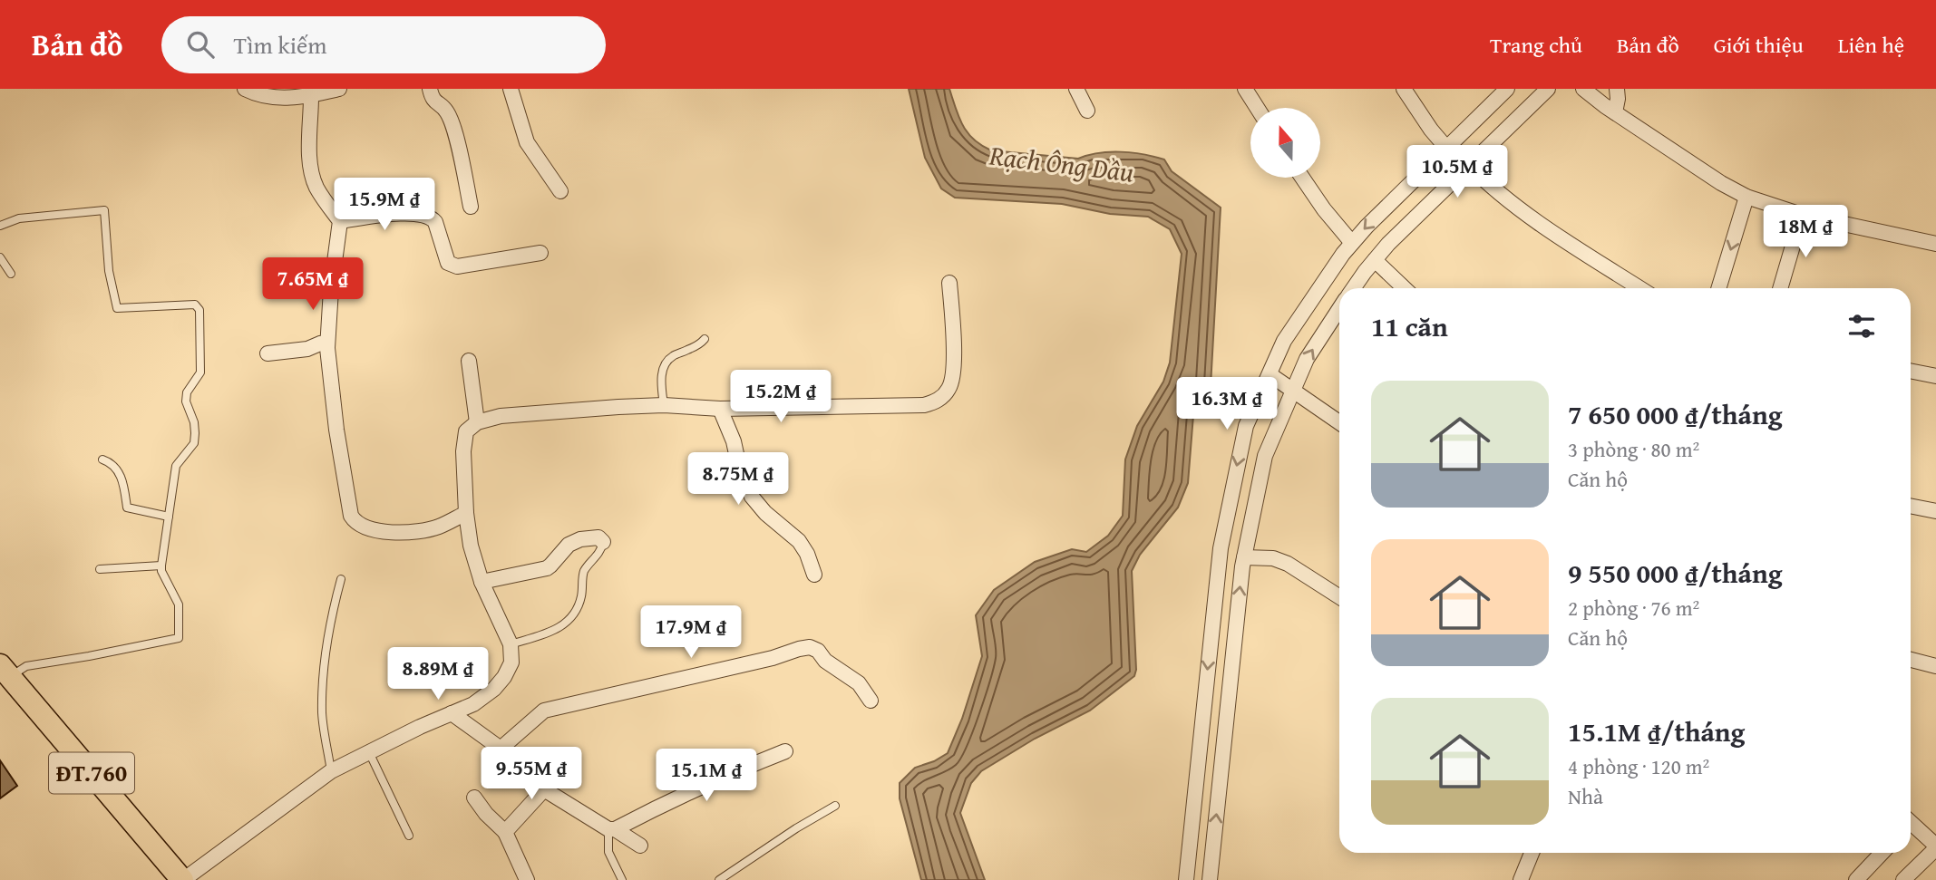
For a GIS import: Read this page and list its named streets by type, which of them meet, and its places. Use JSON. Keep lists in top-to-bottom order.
{
  "streets": {
    "main road": ["ĐT.760"]
  },
  "water": ["Rạch Ông Dầu"],
  "north": "top",
  "page": {
    "header": "Bản đồ",
    "search": "Tìm kiếm",
    "nav": [
      "Trang chủ",
      "Bản đồ",
      "Giới thiệu",
      "Liên hệ"
    ],
    "price": [
      "10.5M ₫",
      "15.9M ₫",
      "18M ₫",
      "7.65M ₫",
      "15.2M ₫",
      "16.3M ₫",
      "8.75M ₫",
      "17.9M ₫",
      "8.89M ₫",
      "9.55M ₫",
      "15.1M ₫"
    ],
    "heading": "11 căn",
    "list": [
      {
        "name": "7 650 000 ₫/tháng",
        "note": "3 phòng · 80 m² · Căn hộ"
      },
      {
        "name": "9 550 000 ₫/tháng",
        "note": "2 phòng · 76 m² · Căn hộ"
      },
      {
        "name": "15.1M ₫/tháng",
        "note": "4 phòng · 120 m² · Nhà"
      }
    ]
  }
}
